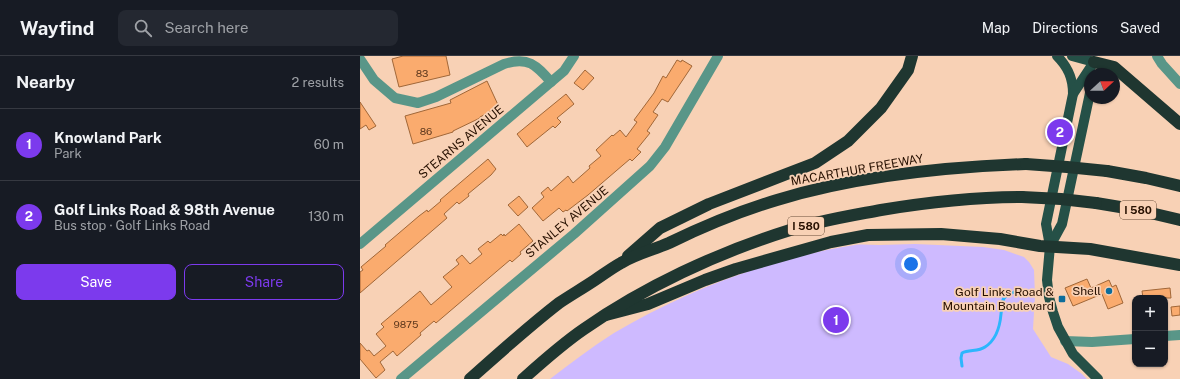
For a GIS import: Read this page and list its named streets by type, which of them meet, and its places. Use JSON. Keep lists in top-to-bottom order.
{
  "streets": {
    "highway": ["MACARTHUR FREEWAY", "I 580"],
    "street": ["STEARNS AVENUE", "STANLEY AVENUE"]
  },
  "places": {
    "other": ["Shell"],
    "transit": ["Golf Links Road & Mountain Boulevard"]
  },
  "house_numbers": ["83", "86", "9875"],
  "north": "right",
  "page": {
    "header": "Wayfind",
    "search": "Search here",
    "nav": ["Map", "Directions", "Saved"],
    "heading": ["Nearby", "2 results"],
    "list": [
      {
        "mark": "1",
        "name": "Knowland Park",
        "note": "Park",
        "value": "60 m"
      },
      {
        "mark": "2",
        "name": "Golf Links Road & 98th Avenue",
        "note": "Bus stop · Golf Links Road",
        "value": "130 m"
      }
    ],
    "pins": ["2", "1"],
    "buttons": ["Save", "Share"],
    "map_buttons": ["+", "−"]
  }
}
